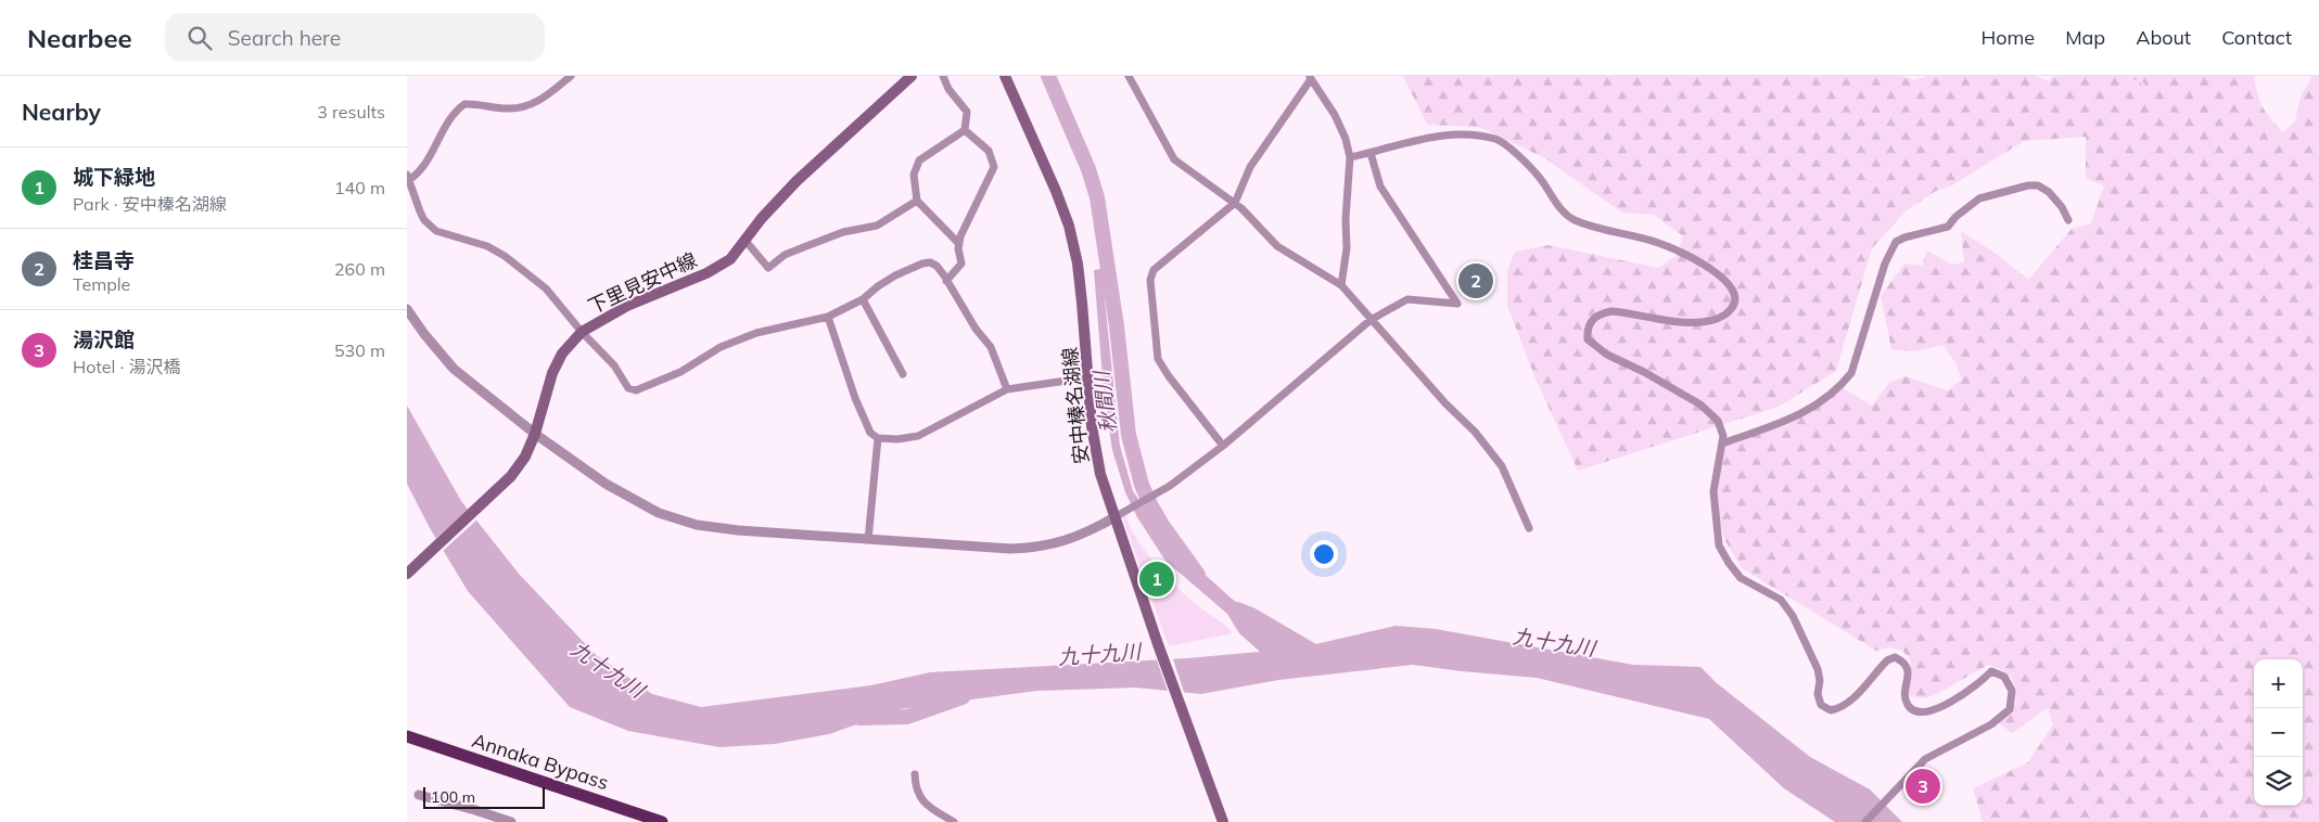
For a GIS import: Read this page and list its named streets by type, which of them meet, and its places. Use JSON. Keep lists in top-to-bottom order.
{
  "streets": {
    "highway": ["Annaka Bypass"],
    "main road": ["下里見安中線", "安中榛名湖線"]
  },
  "water": ["秋間川", "九十九川"],
  "scale_bar": "100 m",
  "page": {
    "header": "Nearbee",
    "search": "Search here",
    "nav": [
      "Home",
      "Map",
      "About",
      "Contact"
    ],
    "heading": ["Nearby", "3 results"],
    "list": [
      {
        "mark": "1",
        "name": "城下緑地",
        "note": "Park · 安中榛名湖線",
        "value": "140 m"
      },
      {
        "mark": "2",
        "name": "桂昌寺",
        "note": "Temple",
        "value": "260 m"
      },
      {
        "mark": "3",
        "name": "湯沢館",
        "note": "Hotel · 湯沢橋",
        "value": "530 m"
      }
    ],
    "pins": ["2", "1", "3"],
    "map_buttons": ["+", "−"],
    "scale": "100 m"
  }
}
